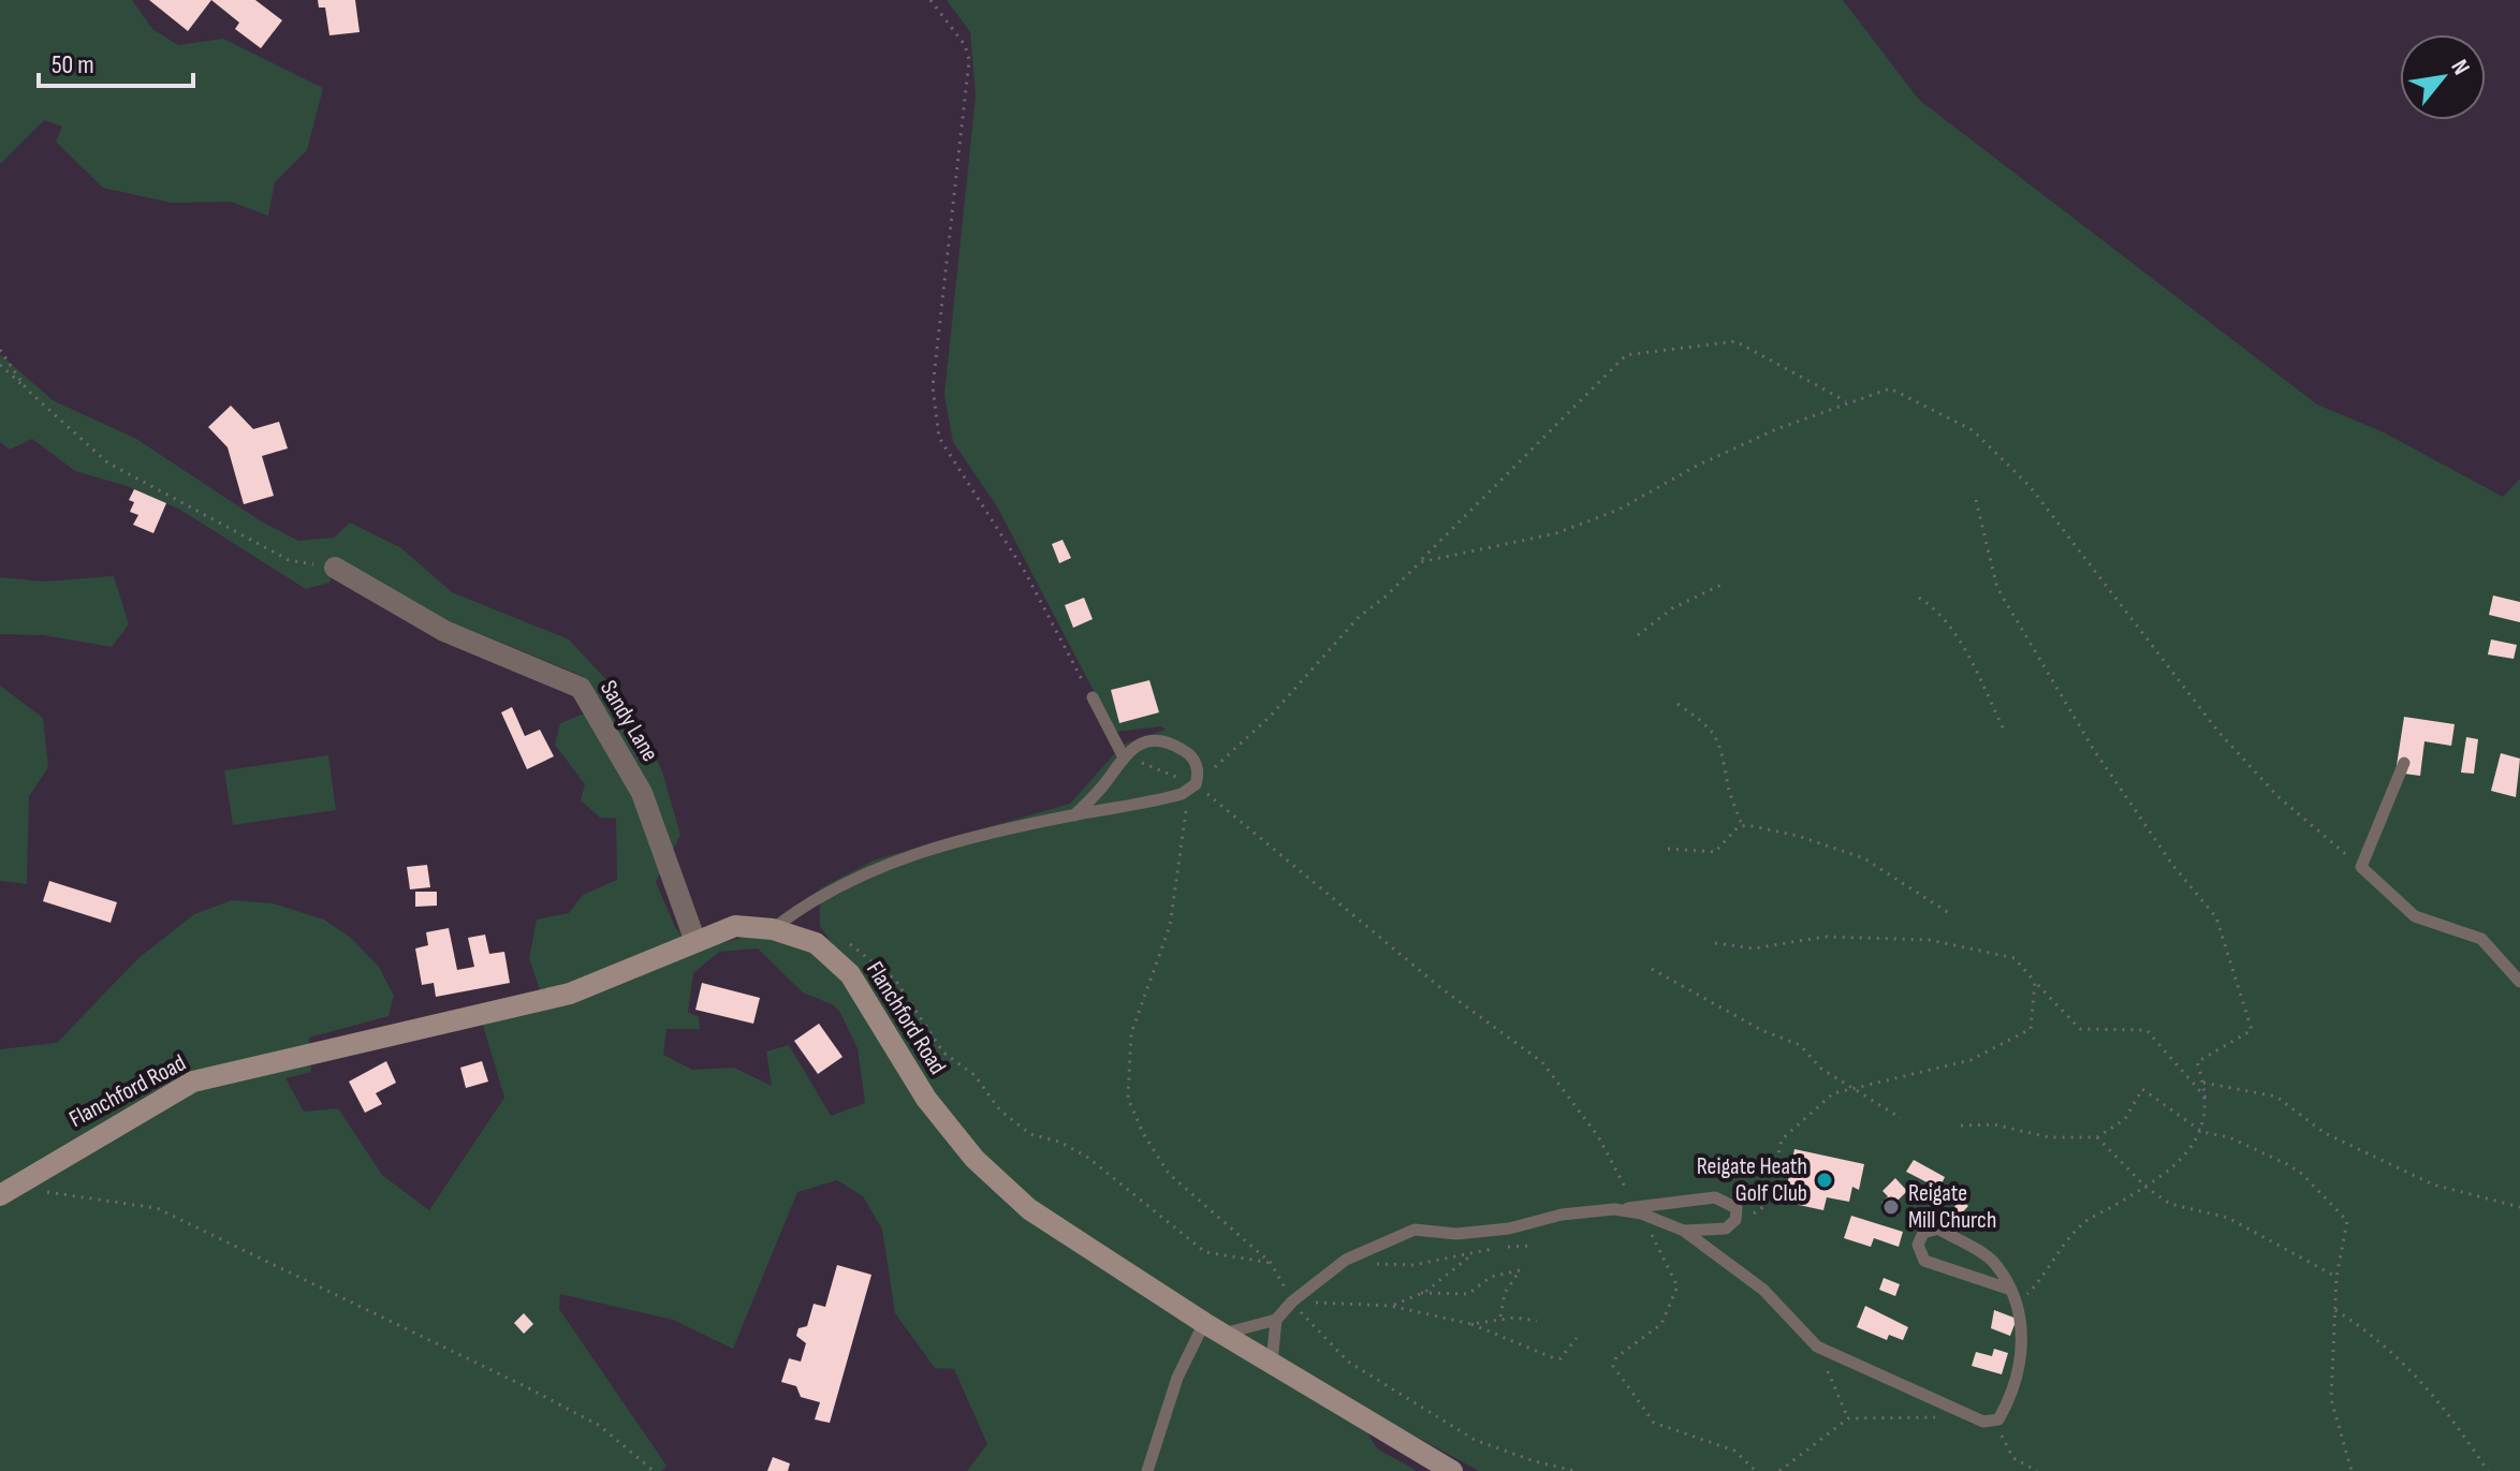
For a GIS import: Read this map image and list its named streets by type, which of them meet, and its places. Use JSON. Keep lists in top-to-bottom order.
{
  "streets": {
    "street": ["Sandy Lane", "Flanchford Road"]
  },
  "crossings": [
    ["Sandy Lane", "Flanchford Road"]
  ],
  "places": ["Reigate Heath Golf Club", "Reigate Mill Church"],
  "scale_bar": "50 m",
  "north": "top right"
}
